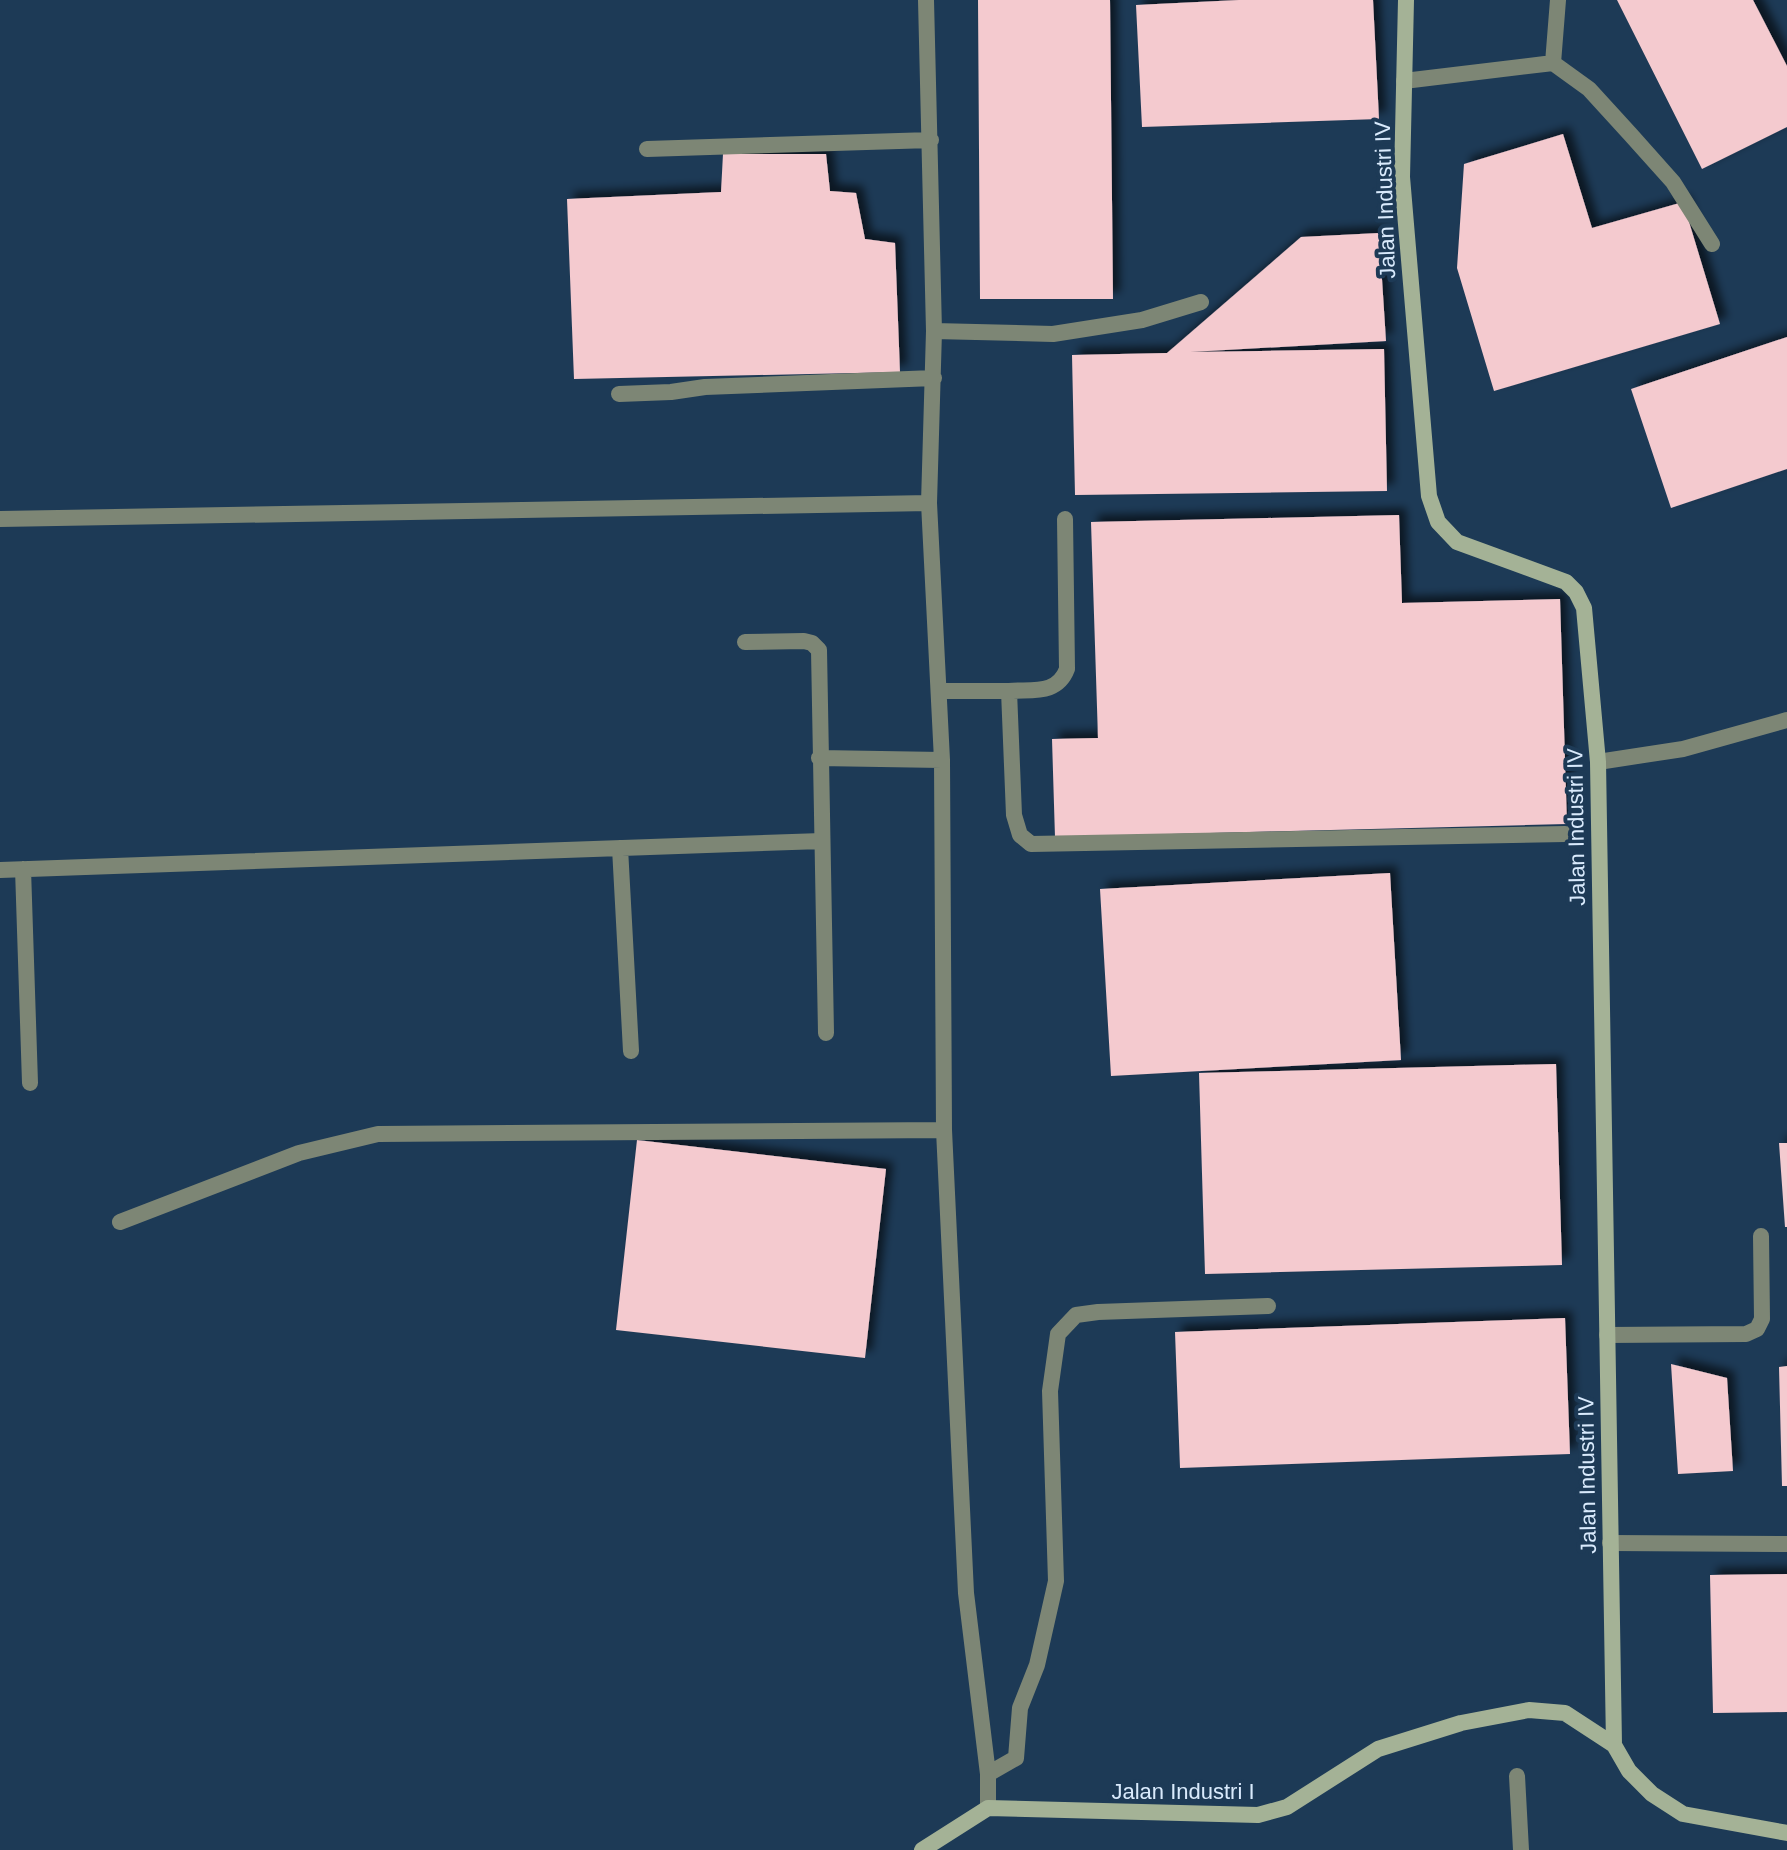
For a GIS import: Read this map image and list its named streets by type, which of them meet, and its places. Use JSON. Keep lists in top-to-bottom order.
{
  "streets": {
    "main road": ["Jalan Industri IV", "Jalan Industri I"]
  },
  "crossings": [
    ["Jalan Industri IV", "Jalan Industri I"]
  ]
}
